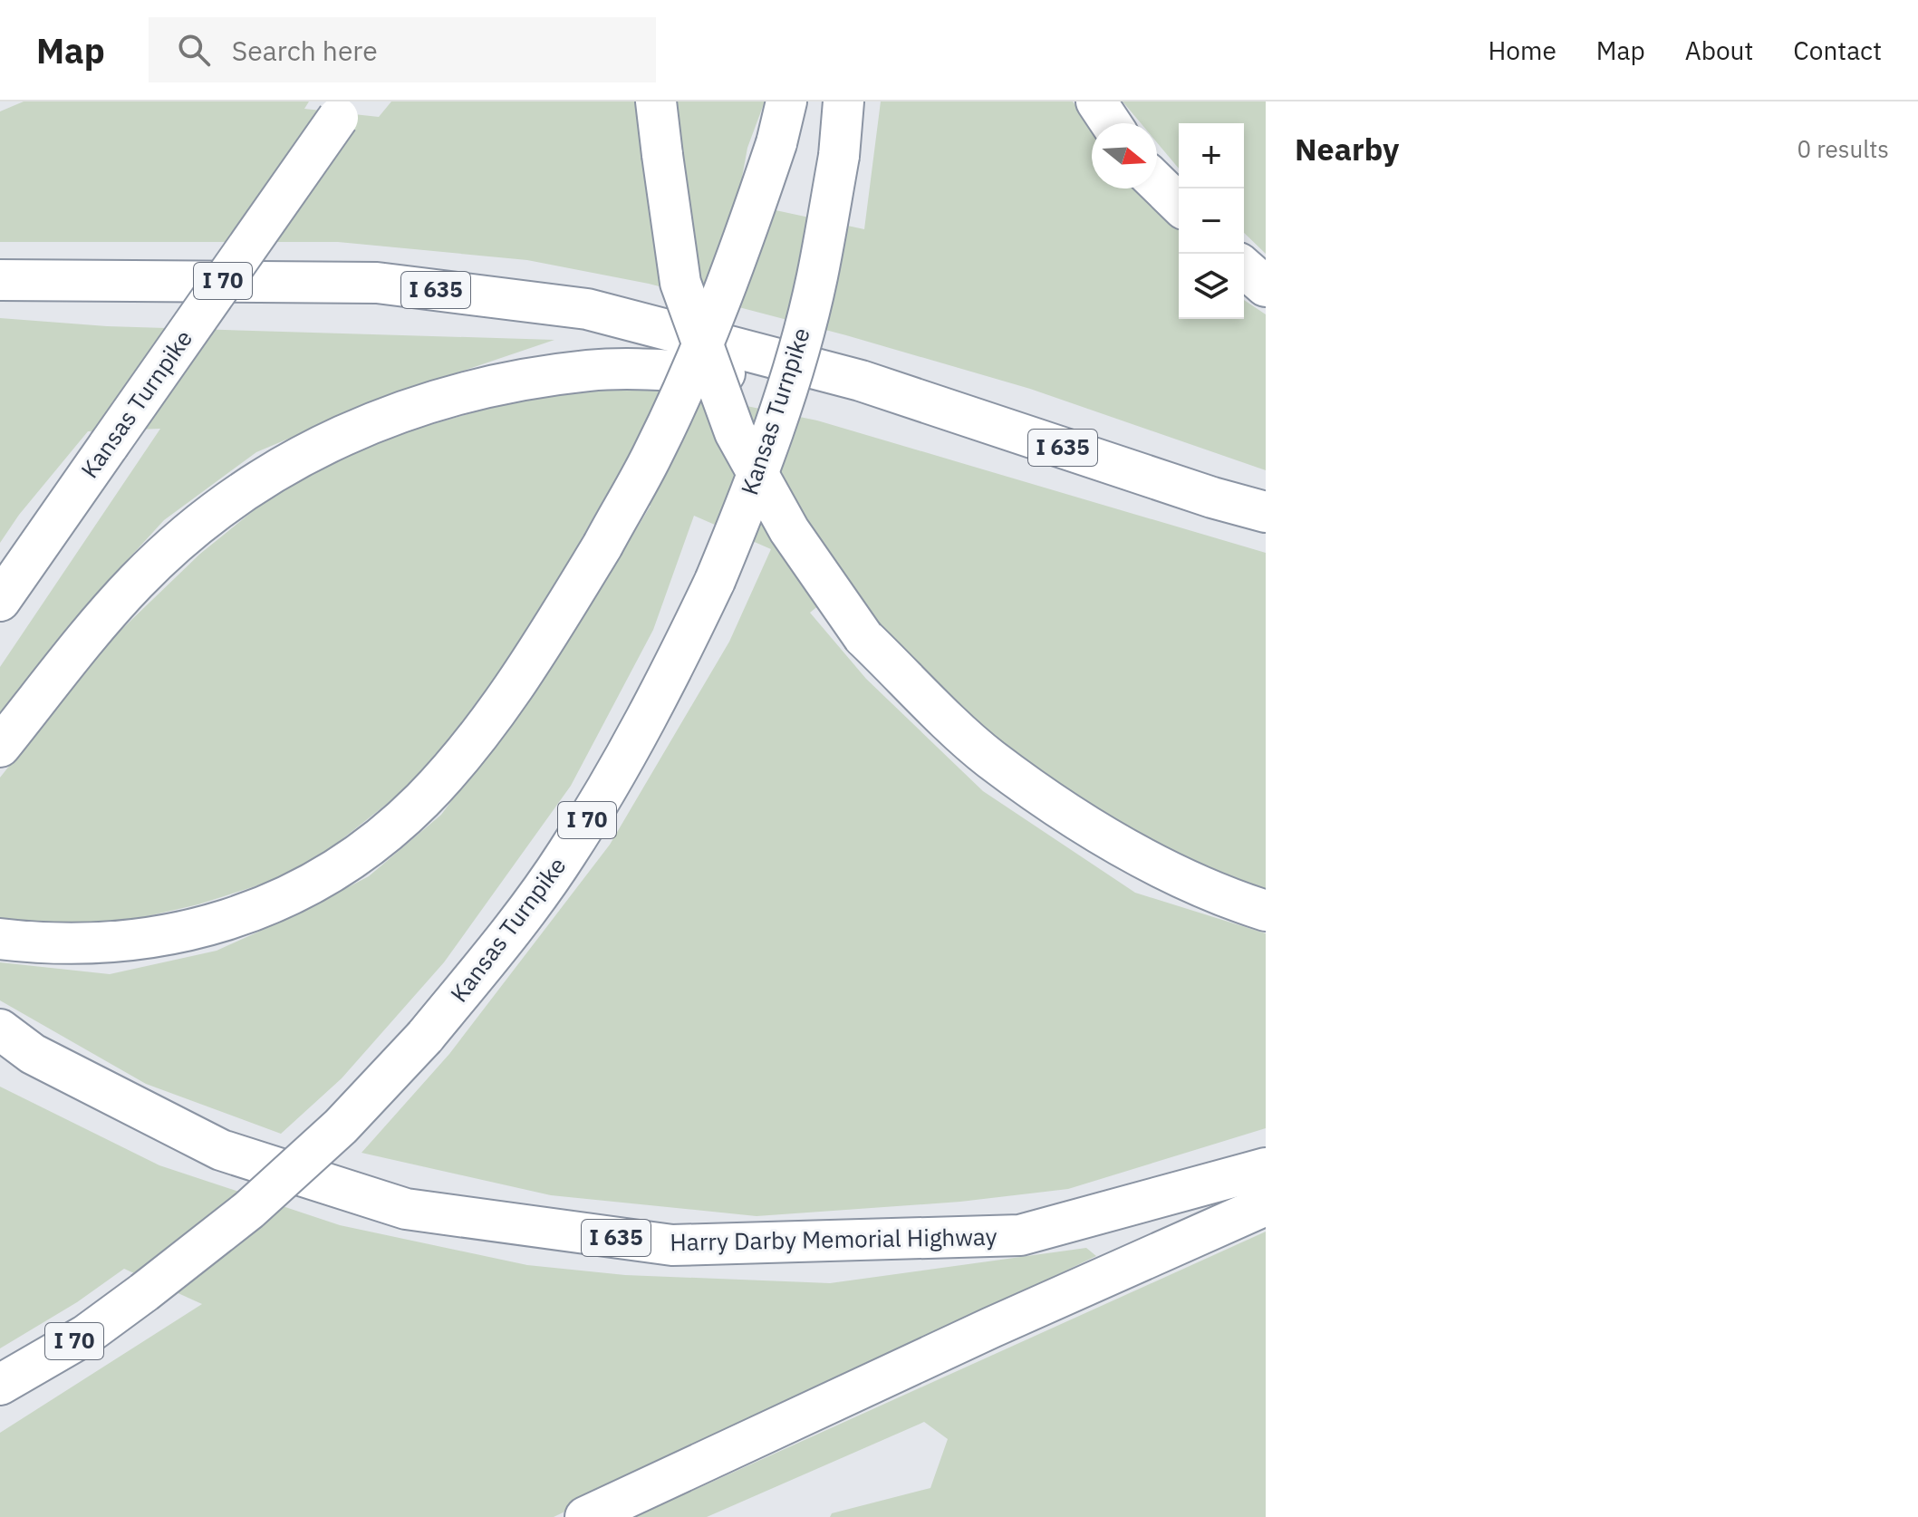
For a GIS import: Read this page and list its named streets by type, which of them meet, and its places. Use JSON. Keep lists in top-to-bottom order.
{
  "streets": {
    "highway": [
      "I 70",
      "I 635",
      "Kansas Turnpike",
      "Harry Darby Memorial Highway"
    ]
  },
  "north": "right",
  "page": {
    "header": "Map",
    "search": "Search here",
    "nav": [
      "Home",
      "Map",
      "About",
      "Contact"
    ],
    "heading": ["Nearby", "0 results"],
    "map_buttons": ["+", "−"]
  }
}
